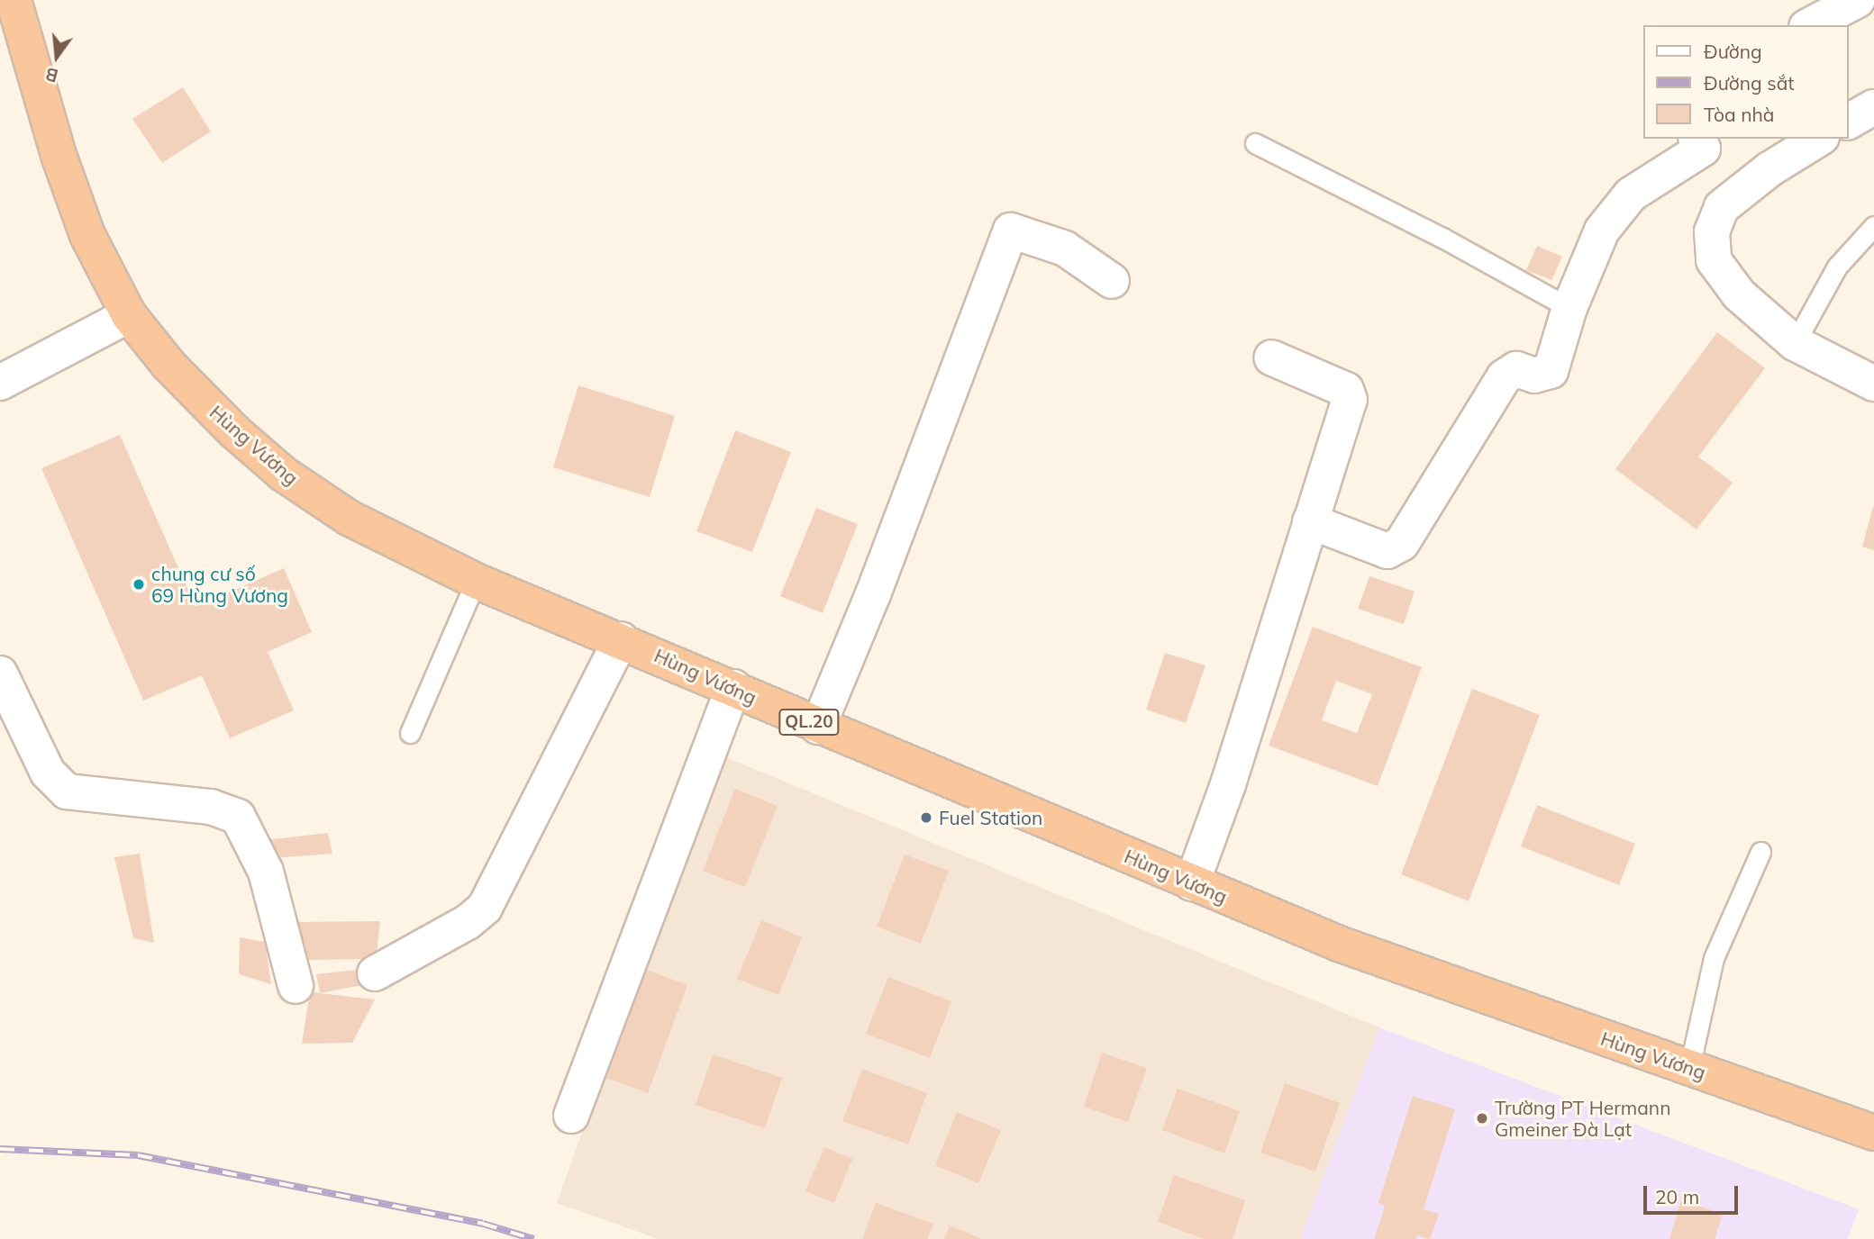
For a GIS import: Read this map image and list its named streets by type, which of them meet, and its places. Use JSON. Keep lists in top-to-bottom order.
{
  "streets": {
    "highway": ["Hùng Vương", "QL.20"]
  },
  "places": ["chung cư số 69 Hùng Vương", "Fuel Station", "Trường PT Hermann Gmeiner Đà Lạt"],
  "legend": ["Đường", "Đường sắt", "Tòa nhà"],
  "scale_bar": "20 m",
  "north": "bottom"
}
